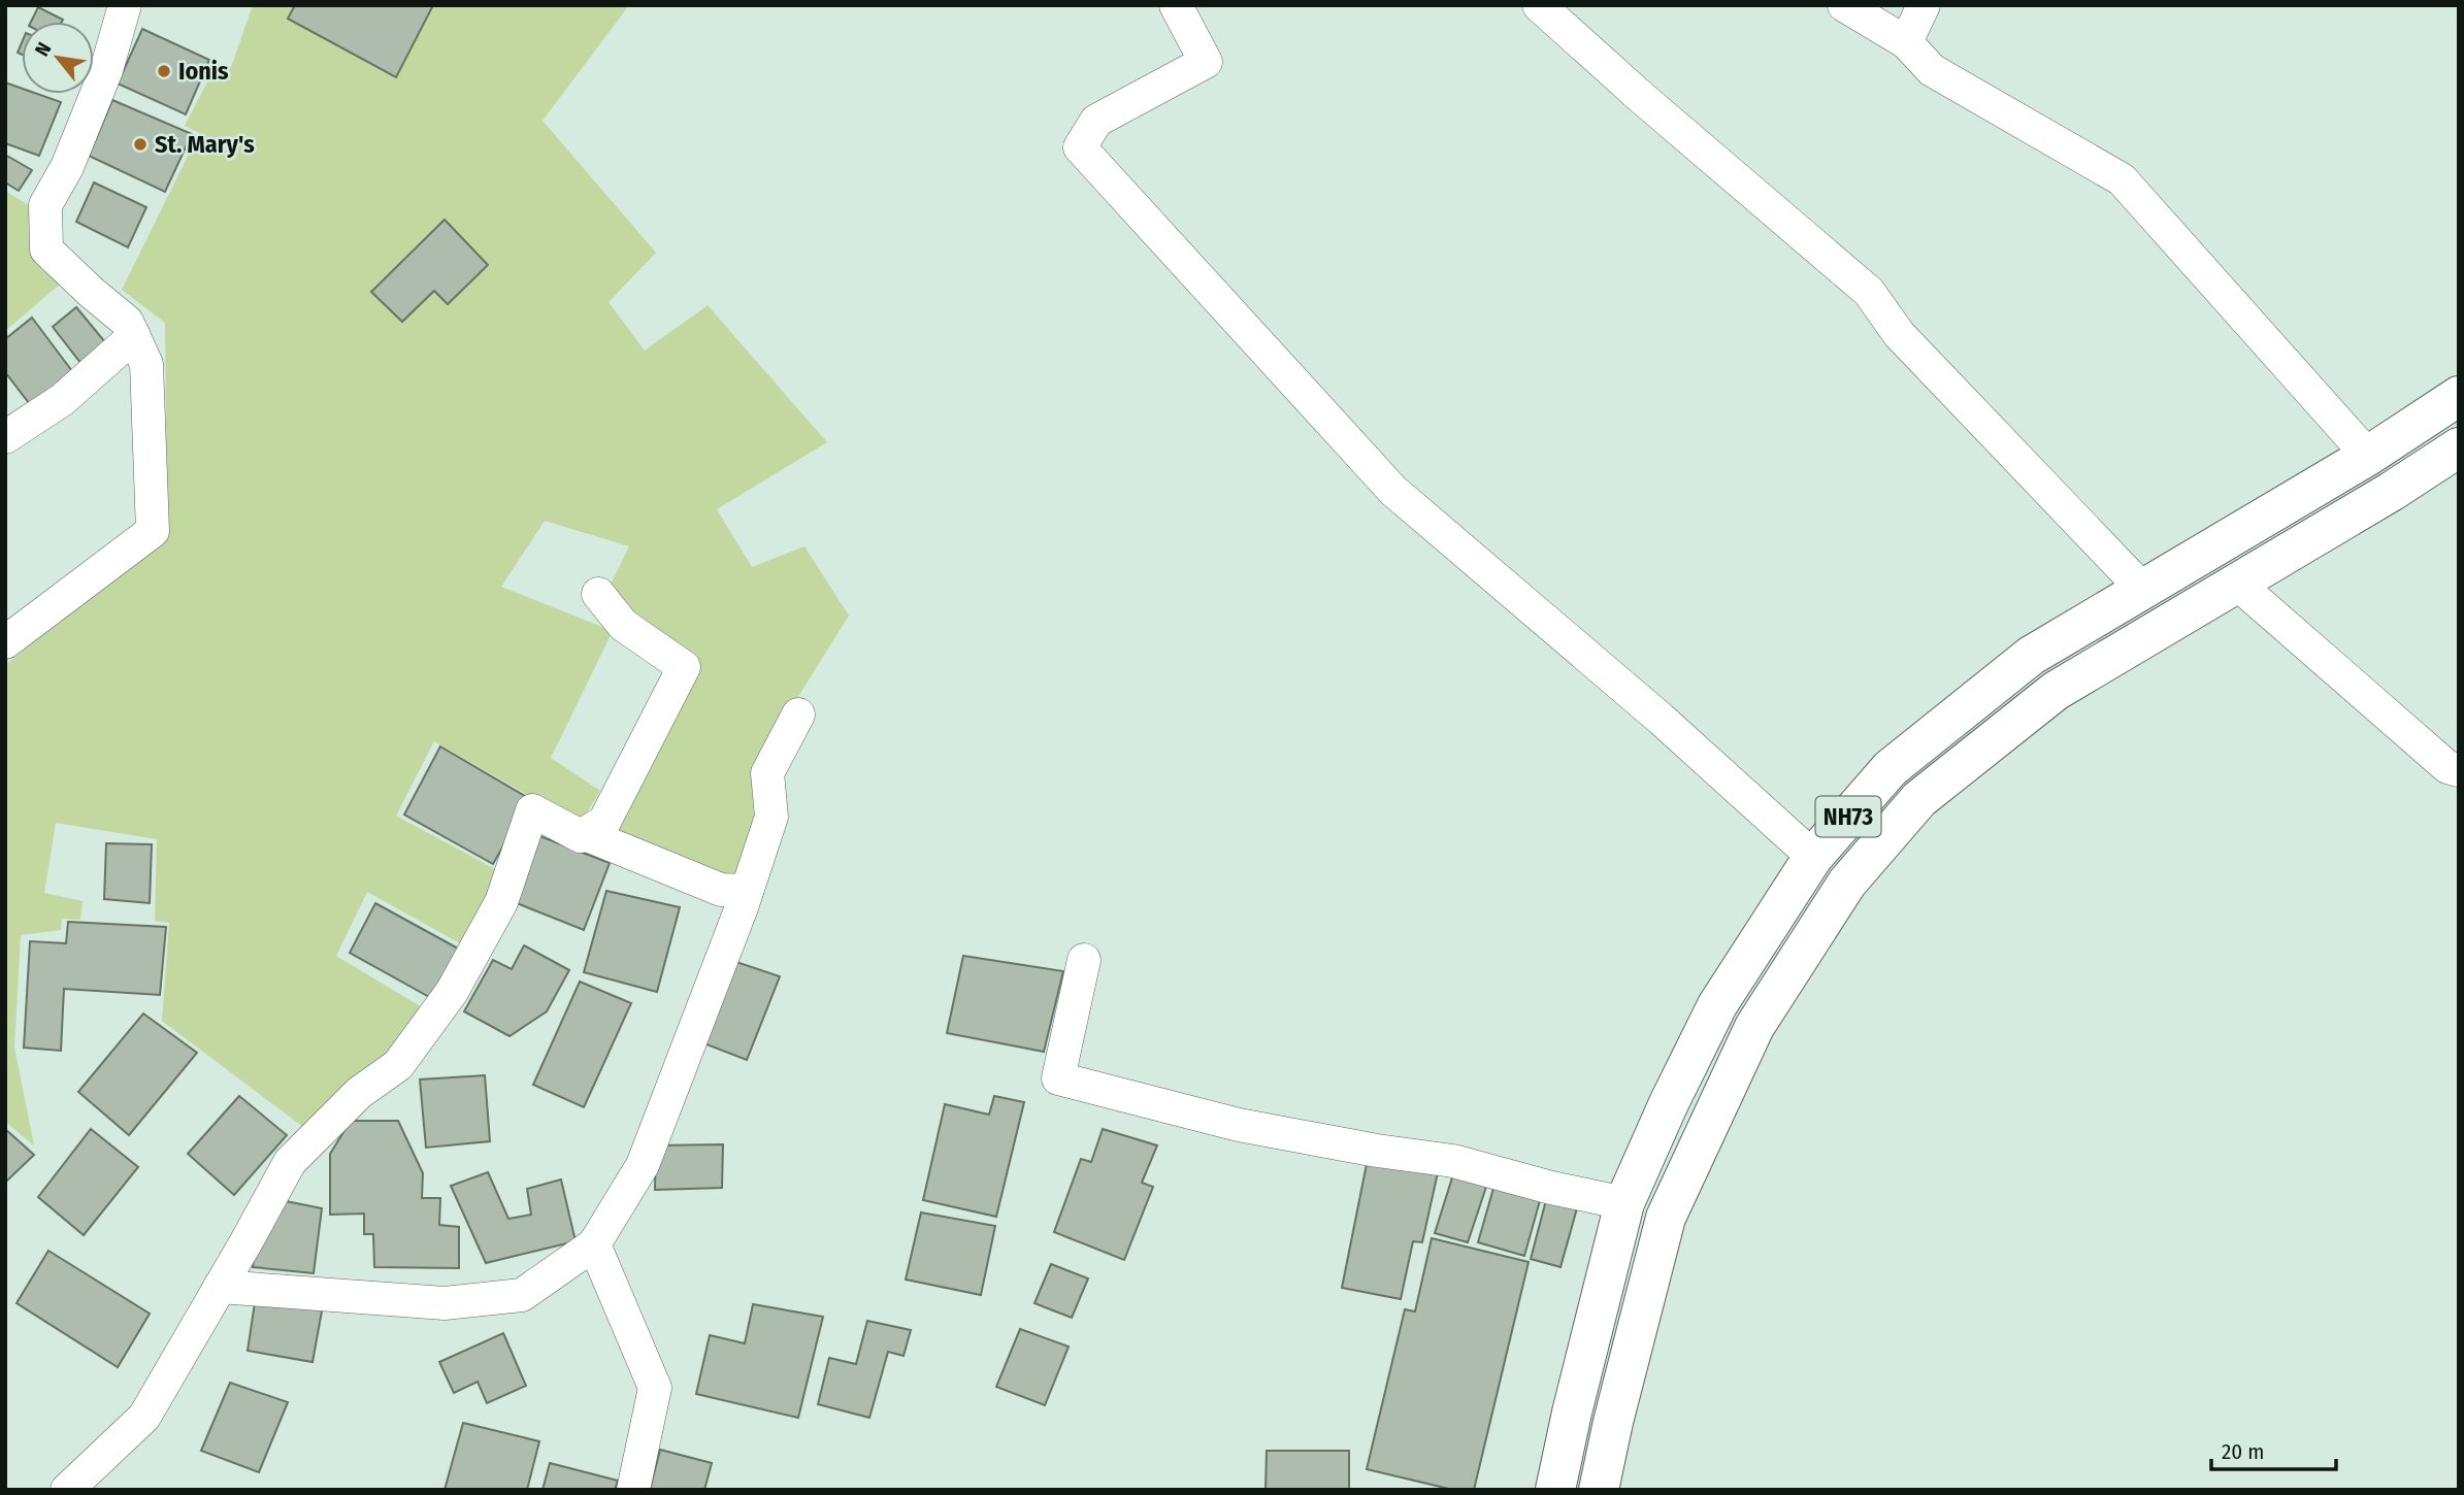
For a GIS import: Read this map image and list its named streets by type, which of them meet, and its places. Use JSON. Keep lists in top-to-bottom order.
{
  "streets": {
    "highway": ["NH73"]
  },
  "places": ["Ionis", "St. Mary's"],
  "scale_bar": "20 m",
  "north": "top left"
}
